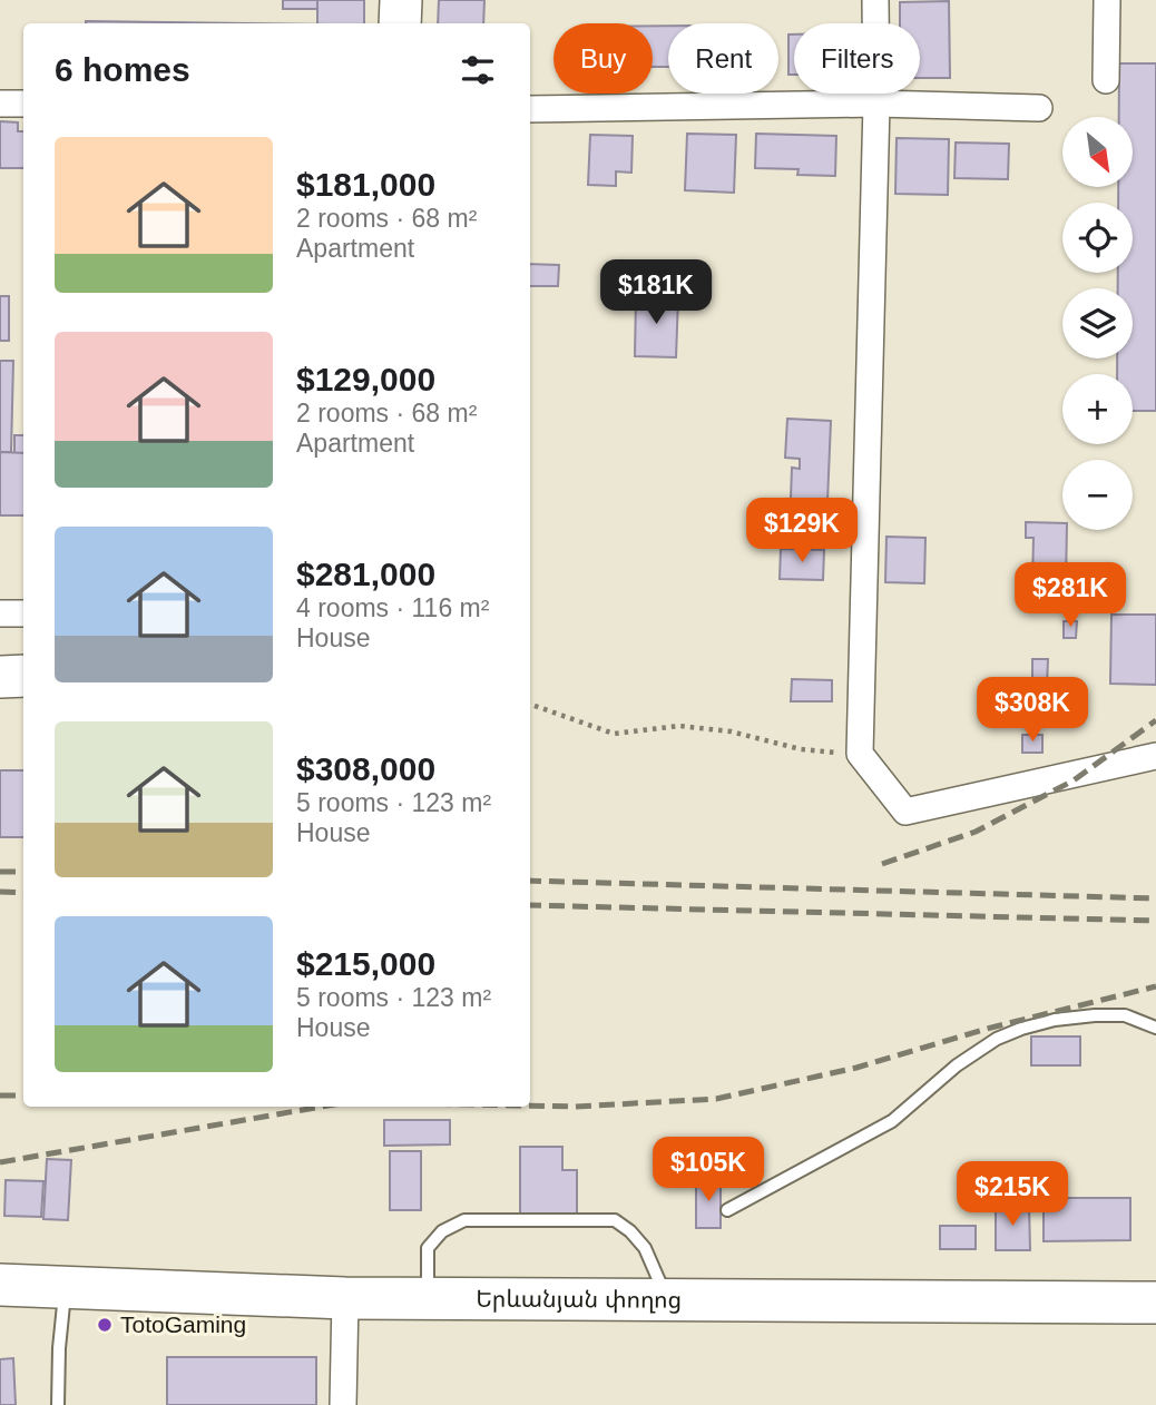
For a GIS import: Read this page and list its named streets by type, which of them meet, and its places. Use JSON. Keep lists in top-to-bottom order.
{
  "streets": {
    "highway": ["Երևանյան փողոց"]
  },
  "places": ["TotoGaming"],
  "north": "bottom right",
  "page": {
    "chip": ["Buy", "Rent", "Filters"],
    "heading": "6 homes",
    "map_buttons": ["+", "−"],
    "list": [
      {
        "name": "$181,000",
        "note": "2 rooms · 68 m² · Apartment"
      },
      {
        "name": "$129,000",
        "note": "2 rooms · 68 m² · Apartment"
      },
      {
        "name": "$281,000",
        "note": "4 rooms · 116 m² · House"
      },
      {
        "name": "$308,000",
        "note": "5 rooms · 123 m² · House"
      },
      {
        "name": "$215,000",
        "note": "5 rooms · 123 m² · House"
      }
    ],
    "price": [
      "$181K",
      "$129K",
      "$281K",
      "$308K",
      "$105K",
      "$215K"
    ]
  }
}
